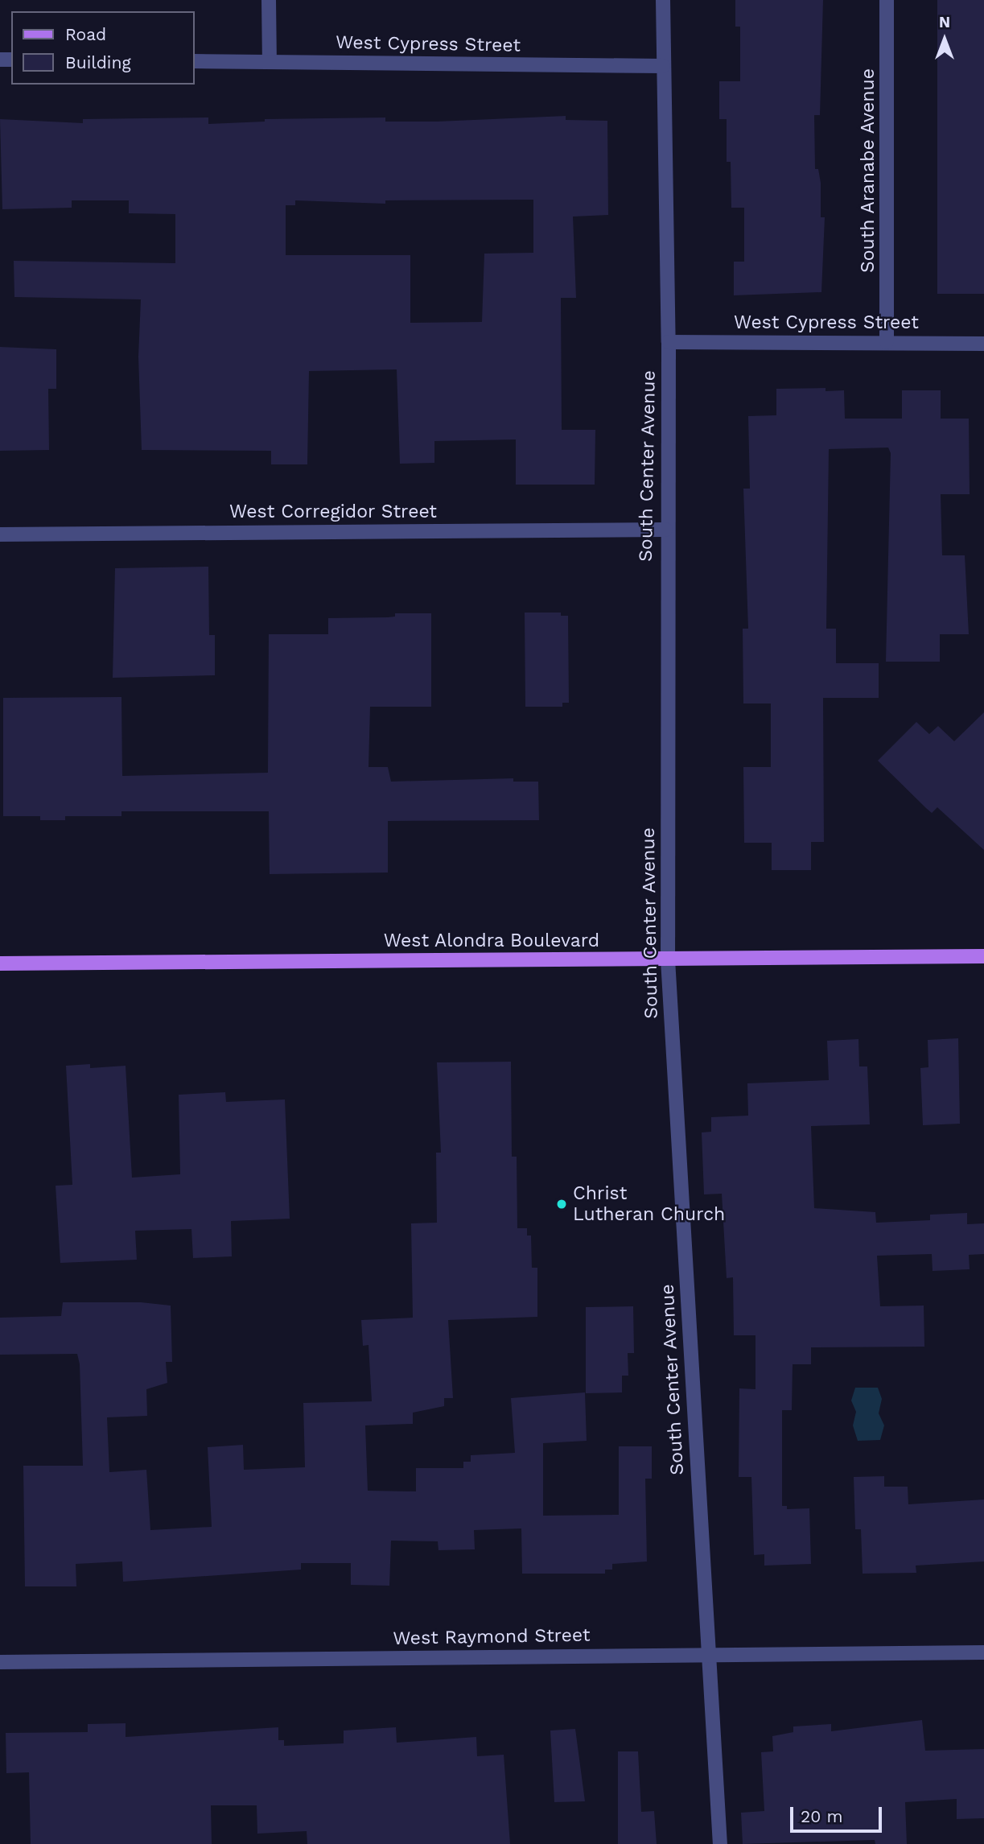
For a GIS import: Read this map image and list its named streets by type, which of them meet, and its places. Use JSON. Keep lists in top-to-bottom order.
{
  "streets": {
    "main road": ["West Alondra Boulevard"],
    "street": [
      "West Cypress Street",
      "South Aranabe Avenue",
      "South Center Avenue",
      "West Corregidor Street",
      "West Raymond Street"
    ]
  },
  "crossings": [
    ["West Cypress Street", "South Aranabe Avenue"],
    ["West Cypress Street", "South Center Avenue"],
    ["South Center Avenue", "West Corregidor Street"],
    ["South Center Avenue", "West Alondra Boulevard"],
    ["South Center Avenue", "West Raymond Street"]
  ],
  "places": ["Christ Lutheran Church"],
  "legend": ["Road", "Building"],
  "scale_bar": "20 m",
  "north": "top"
}
